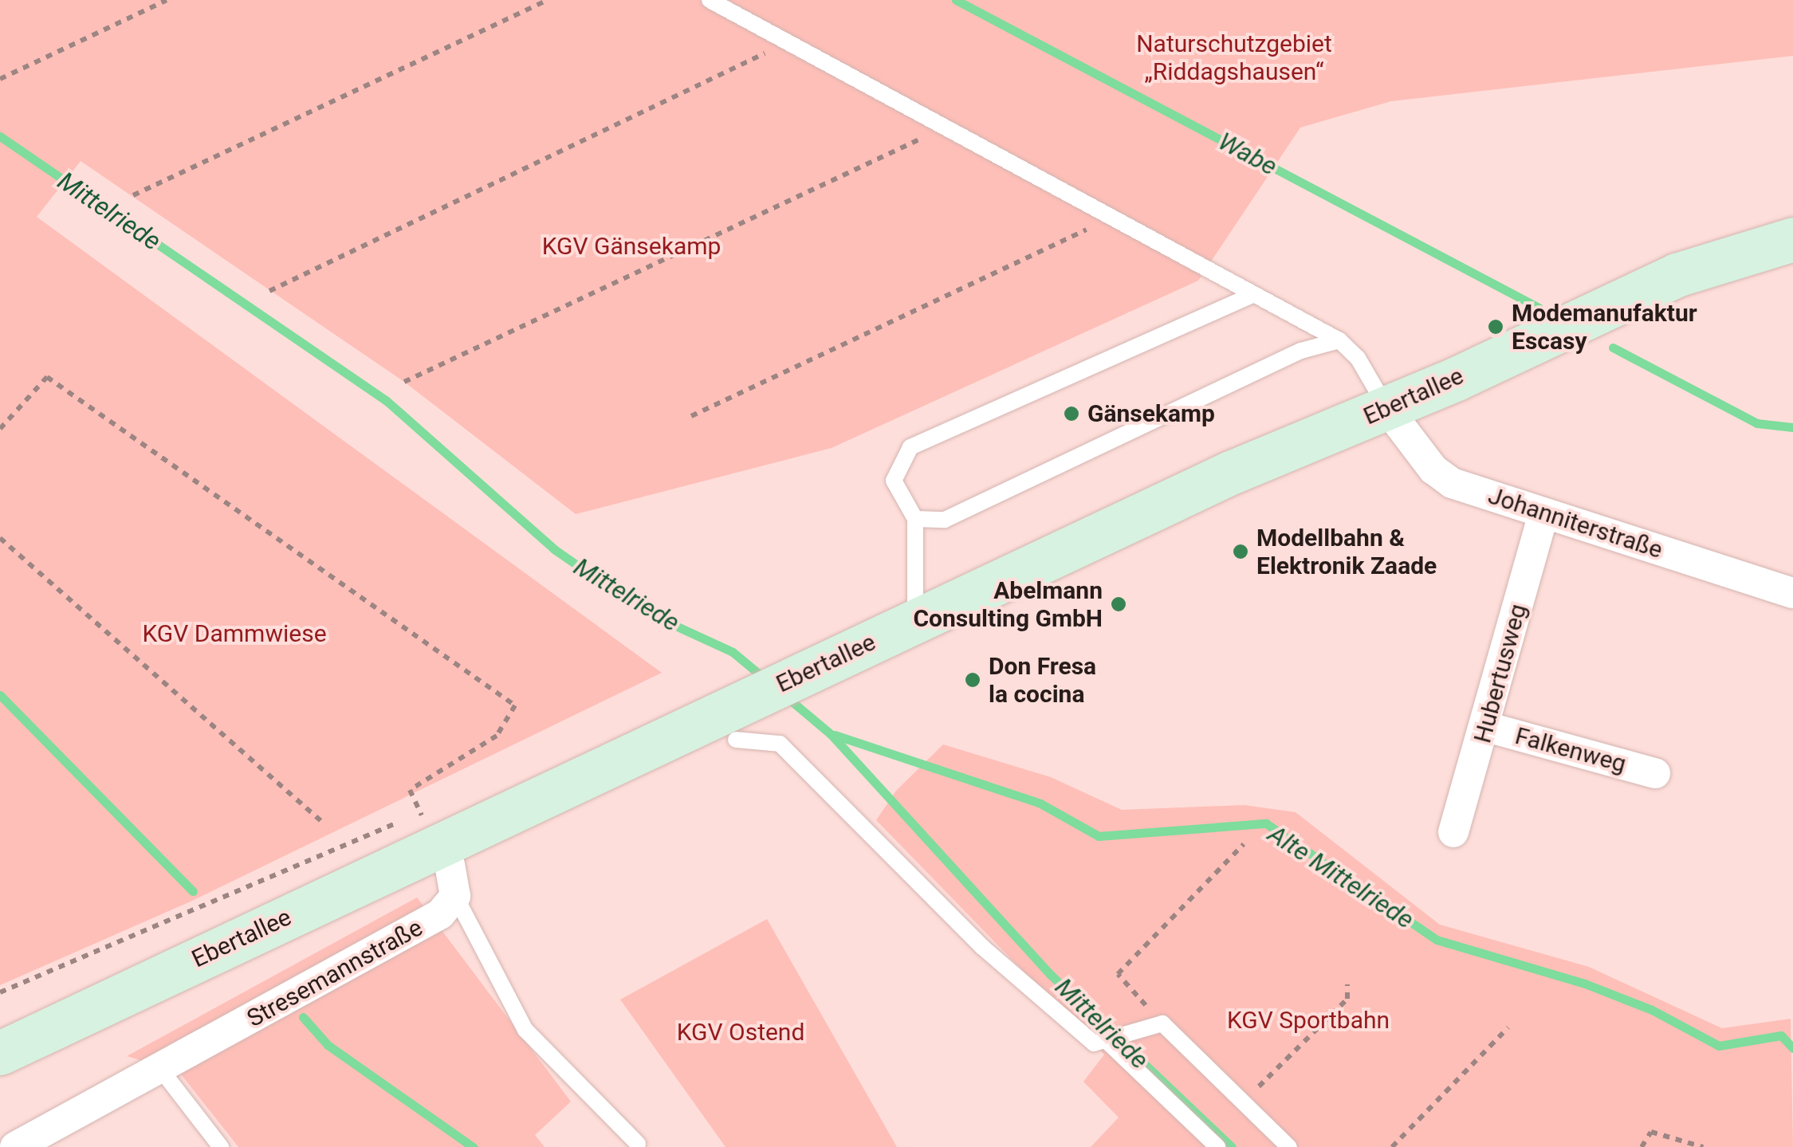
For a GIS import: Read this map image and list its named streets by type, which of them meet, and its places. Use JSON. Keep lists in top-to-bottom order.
{
  "streets": {
    "main road": ["Ebertallee"],
    "street": [
      "Johanniterstraße",
      "Hubertusweg",
      "Falkenweg",
      "Stresemannstraße"
    ]
  },
  "crossings": [
    ["Ebertallee", "Johanniterstraße"],
    ["Johanniterstraße", "Hubertusweg"],
    ["Hubertusweg", "Falkenweg"]
  ],
  "water": ["Wabe", "Mittelriede", "Alte Mittelriede"],
  "parks": [
    "Naturschutzgebiet „Riddagshausen“",
    "KGV Gänsekamp",
    "KGV Dammwiese",
    "KGV Sportbahn",
    "KGV Ostend"
  ],
  "places": [
    "Modemanufaktur Escasy",
    "Gänsekamp",
    "Modellbahn & Elektronik Zaade",
    "Abelmann Consulting GmbH",
    "Don Fresa la cocina"
  ]
}
